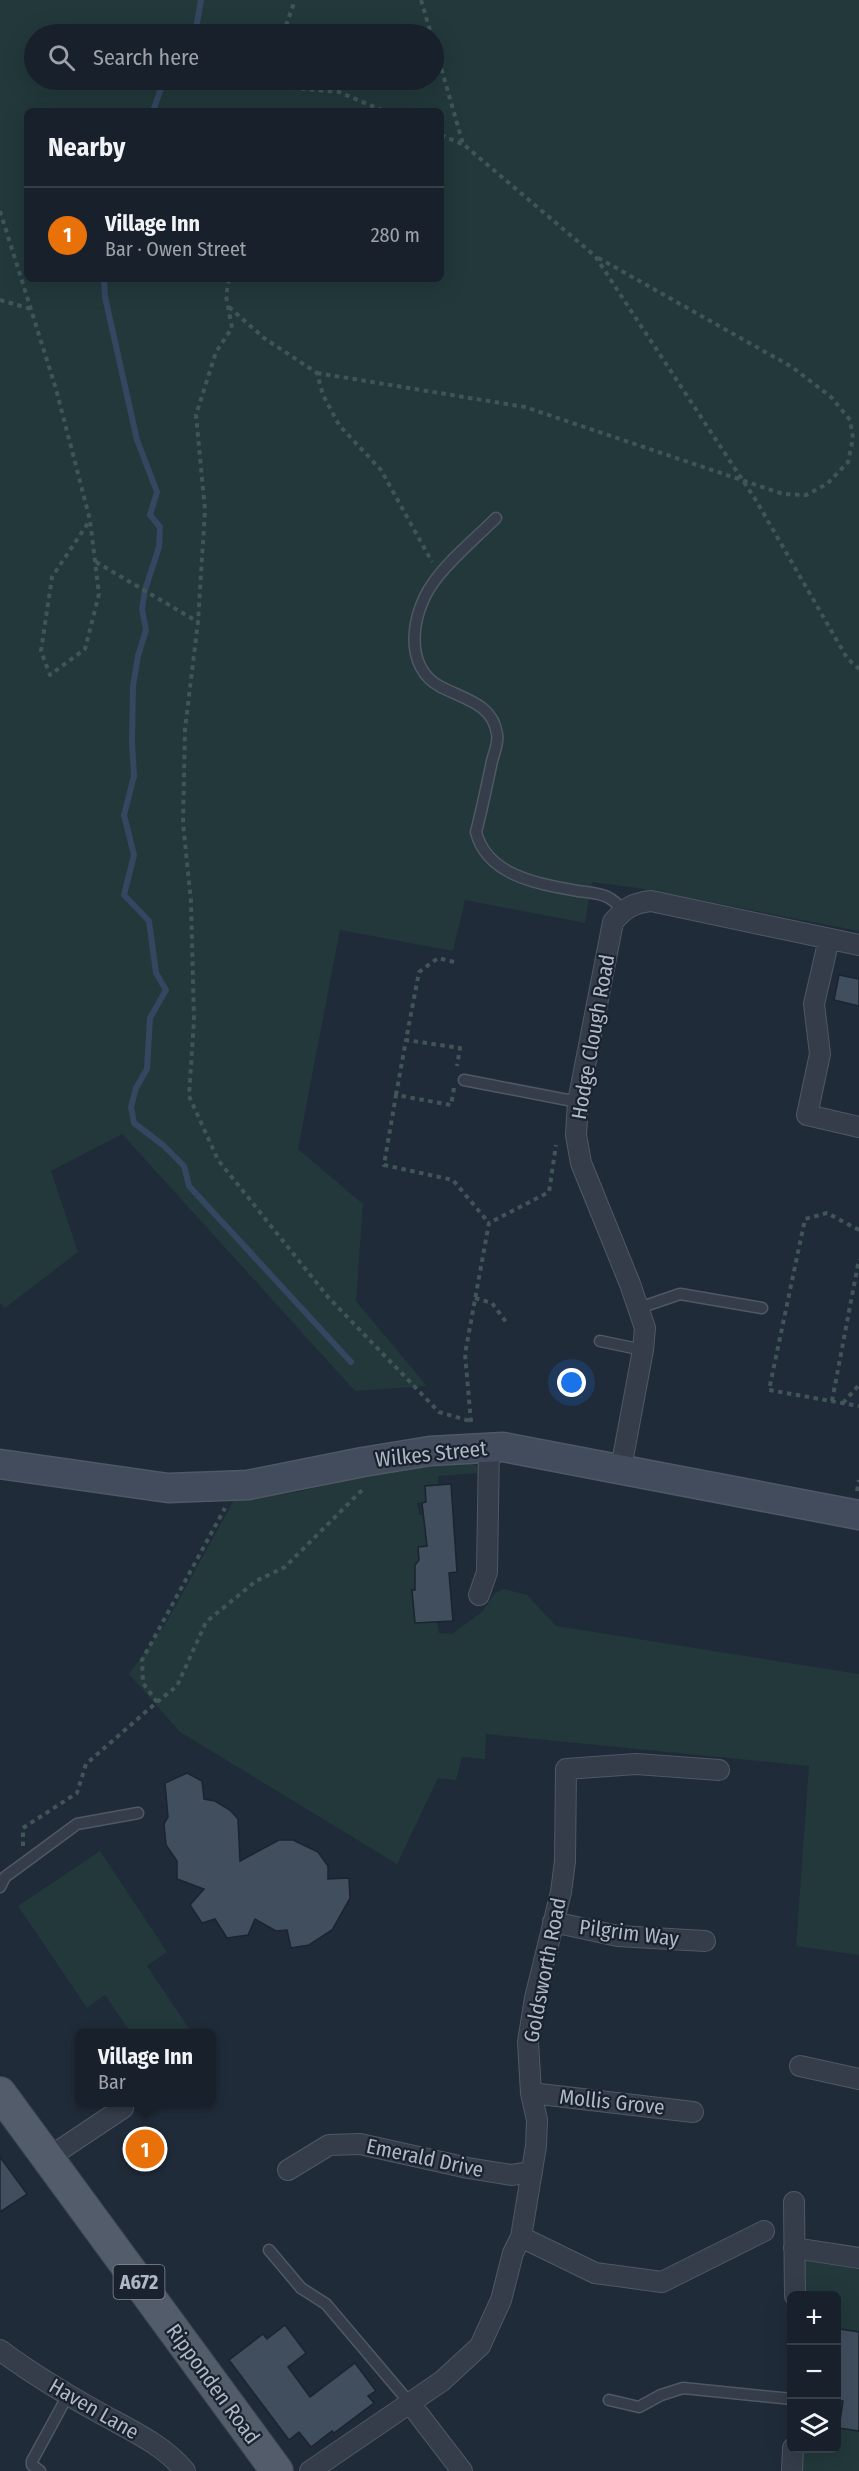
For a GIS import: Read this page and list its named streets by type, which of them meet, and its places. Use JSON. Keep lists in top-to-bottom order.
{
  "streets": {
    "main road": ["A672", "Ripponden Road"],
    "street": [
      "Hodge Clough Road",
      "Wilkes Street",
      "Pilgrim Way",
      "Goldsworth Road",
      "Mollis Grove",
      "Emerald Drive",
      "Haven Lane"
    ]
  },
  "crossings": [
    ["Hodge Clough Road", "Wilkes Street"],
    ["Pilgrim Way", "Goldsworth Road"],
    ["Goldsworth Road", "Mollis Grove"],
    ["Goldsworth Road", "Emerald Drive"]
  ],
  "page": {
    "search": "Search here",
    "heading": "Nearby",
    "list": [
      {
        "mark": "1",
        "name": "Village Inn",
        "note": "Bar · Owen Street",
        "value": "280 m"
      }
    ],
    "popup": ["Village Inn", "Bar"],
    "pins": "1",
    "map_buttons": ["+", "−"]
  }
}
